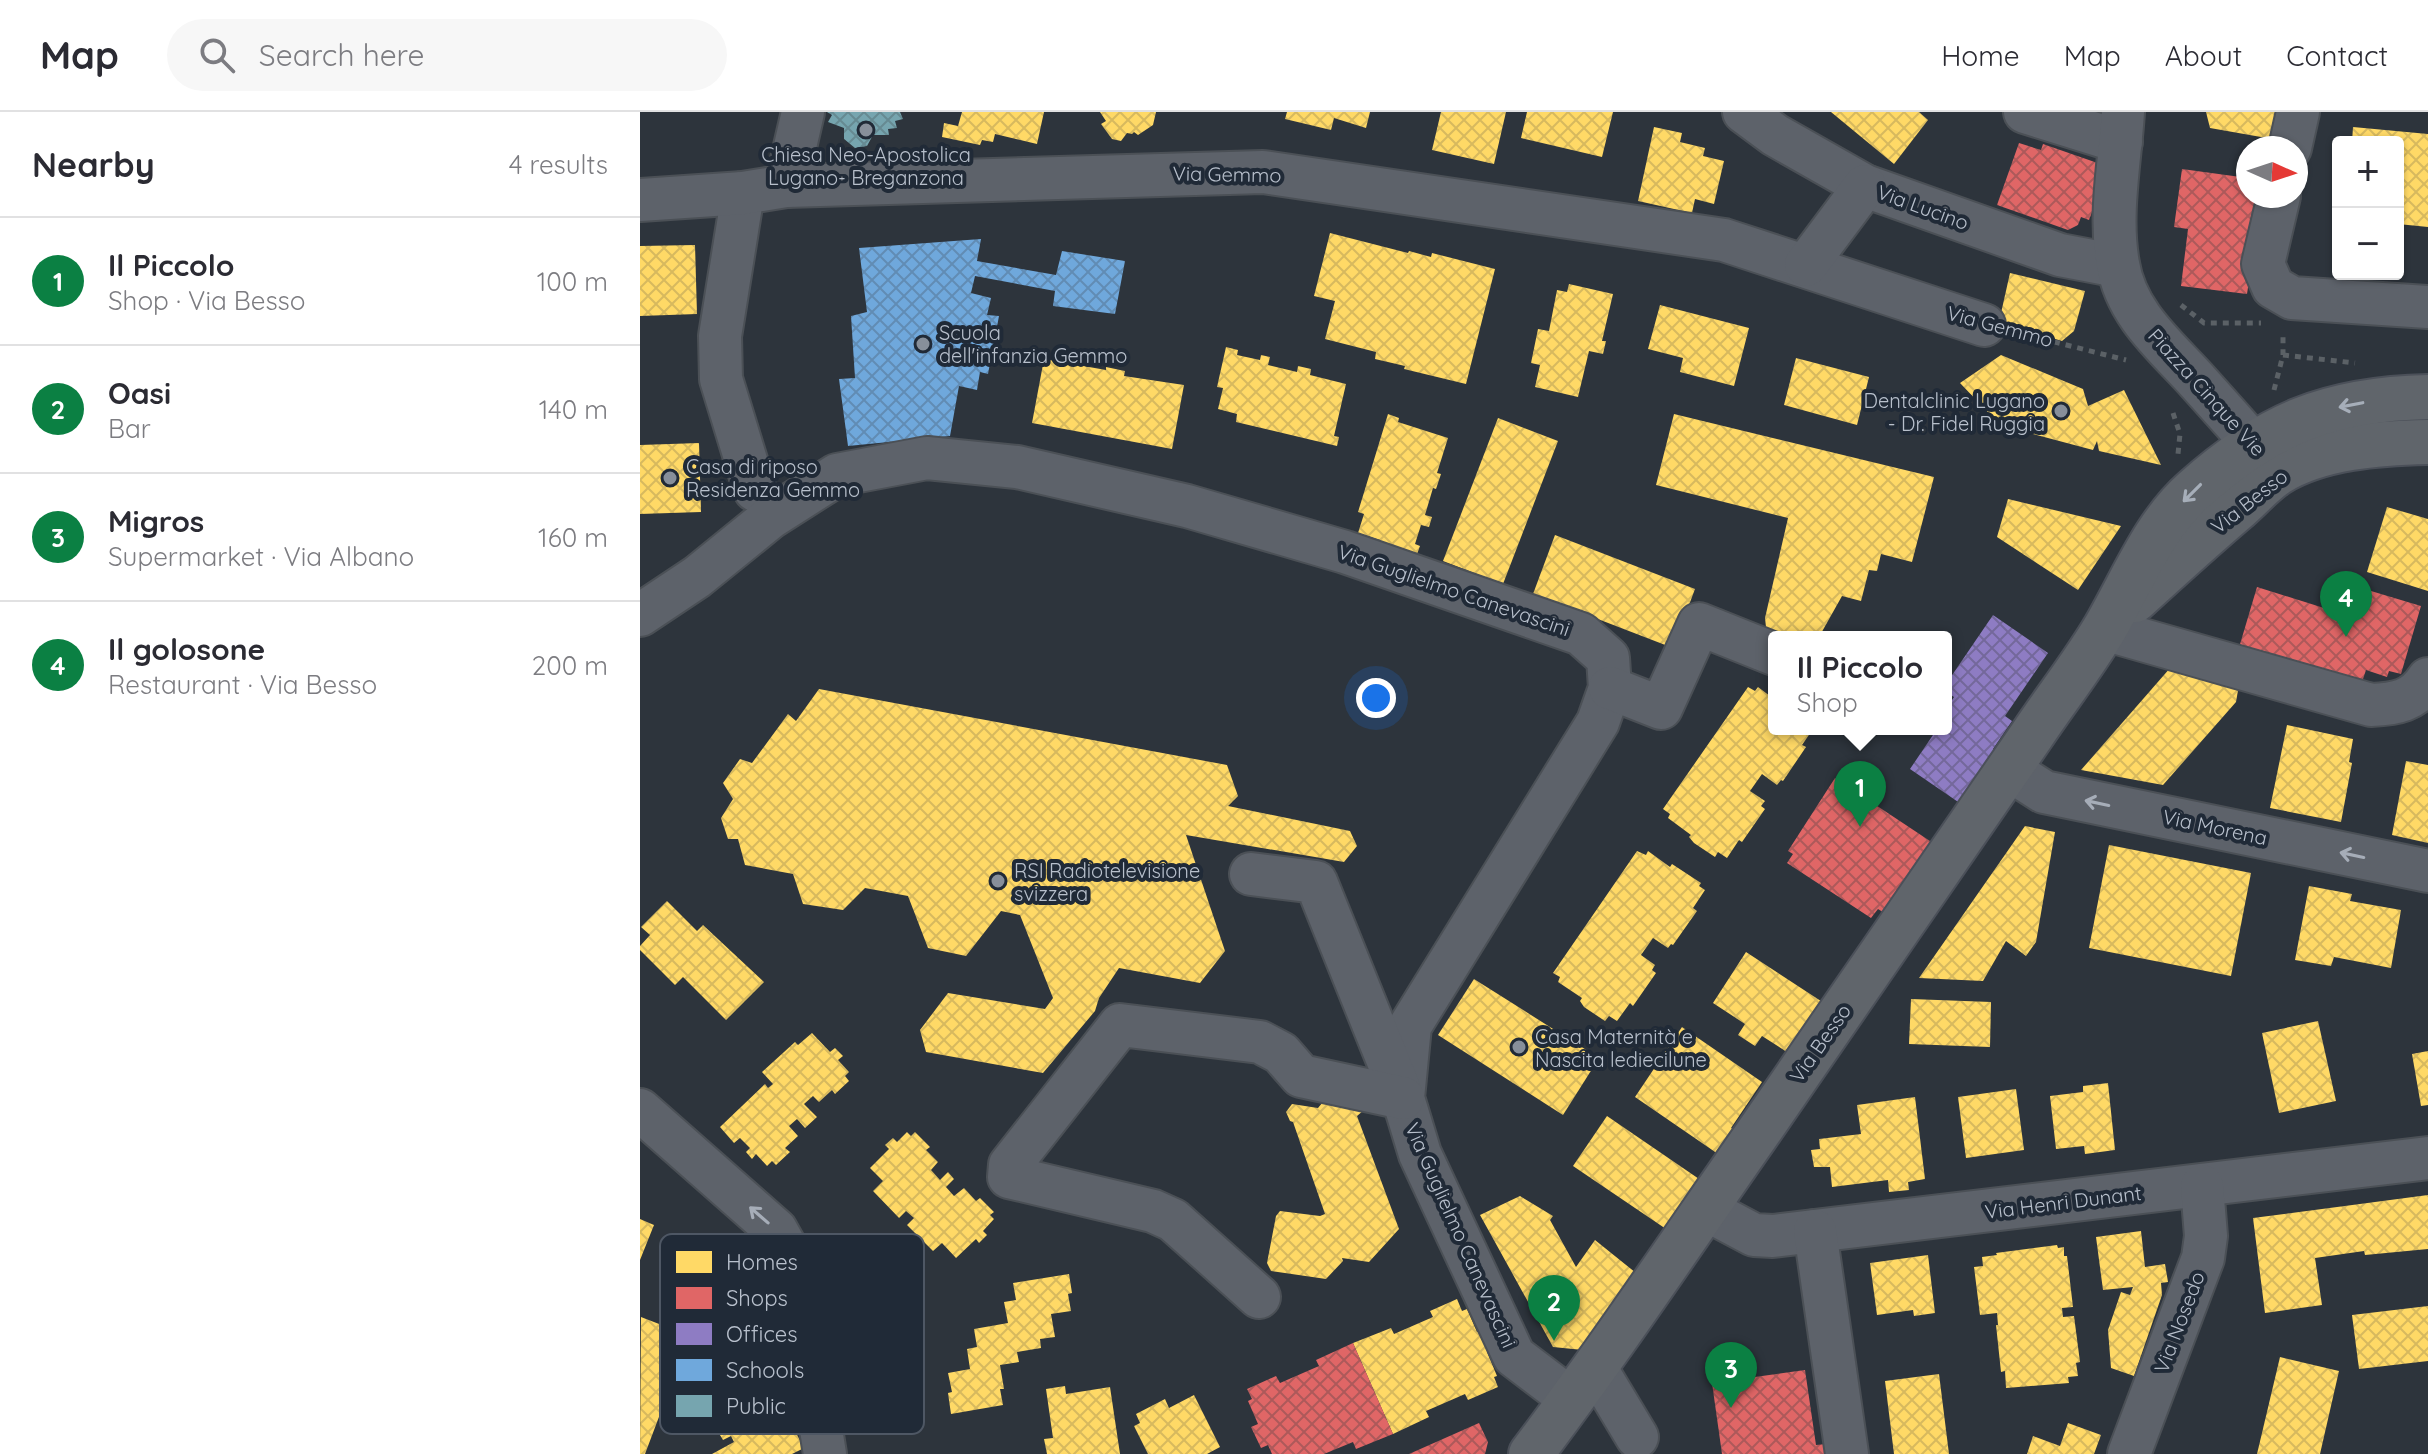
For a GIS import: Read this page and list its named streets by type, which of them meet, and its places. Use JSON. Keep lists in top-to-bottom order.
{
  "streets": {
    "main road": ["Via Besso"],
    "street": [
      "Via Gemmo",
      "Via Lucino",
      "Piazza Cinque Vie",
      "Via Guglielmo Canevascini",
      "Via Morena",
      "Via Henri Dunant",
      "Via Nosedo"
    ]
  },
  "crossings": [
    ["Via Lucino", "Piazza Cinque Vie"],
    ["Piazza Cinque Vie", "Via Besso"],
    ["Via Besso", "Via Guglielmo Canevascini"],
    ["Via Besso", "Via Morena"],
    ["Via Besso", "Via Henri Dunant"],
    ["Via Henri Dunant", "Via Nosedo"]
  ],
  "places": [
    "Chiesa Neo-Apostolica Lugano- Breganzona",
    "Scuola dell'infanzia Gemmo",
    "Dentalclinic Lugano - Dr. Fidel Ruggia",
    "Casa di riposo Residenza Gemmo",
    "RSI Radiotelevisione svizzera",
    "Casa Maternità e Nascita lediecilune"
  ],
  "legend": [
    "Homes",
    "Shops",
    "Offices",
    "Schools",
    "Public"
  ],
  "north": "right",
  "page": {
    "header": "Map",
    "search": "Search here",
    "nav": [
      "Home",
      "Map",
      "About",
      "Contact"
    ],
    "heading": ["Nearby", "4 results"],
    "map_buttons": ["+", "−"],
    "list": [
      {
        "mark": "1",
        "name": "Il Piccolo",
        "note": "Shop · Via Besso",
        "value": "100 m"
      },
      {
        "mark": "2",
        "name": "Oasi",
        "note": "Bar",
        "value": "140 m"
      },
      {
        "mark": "3",
        "name": "Migros",
        "note": "Supermarket · Via Albano",
        "value": "160 m"
      },
      {
        "mark": "4",
        "name": "Il golosone",
        "note": "Restaurant · Via Besso",
        "value": "200 m"
      }
    ],
    "pins": [
      "4",
      "1",
      "2",
      "3"
    ],
    "popup": ["Il Piccolo", "Shop"]
  }
}
